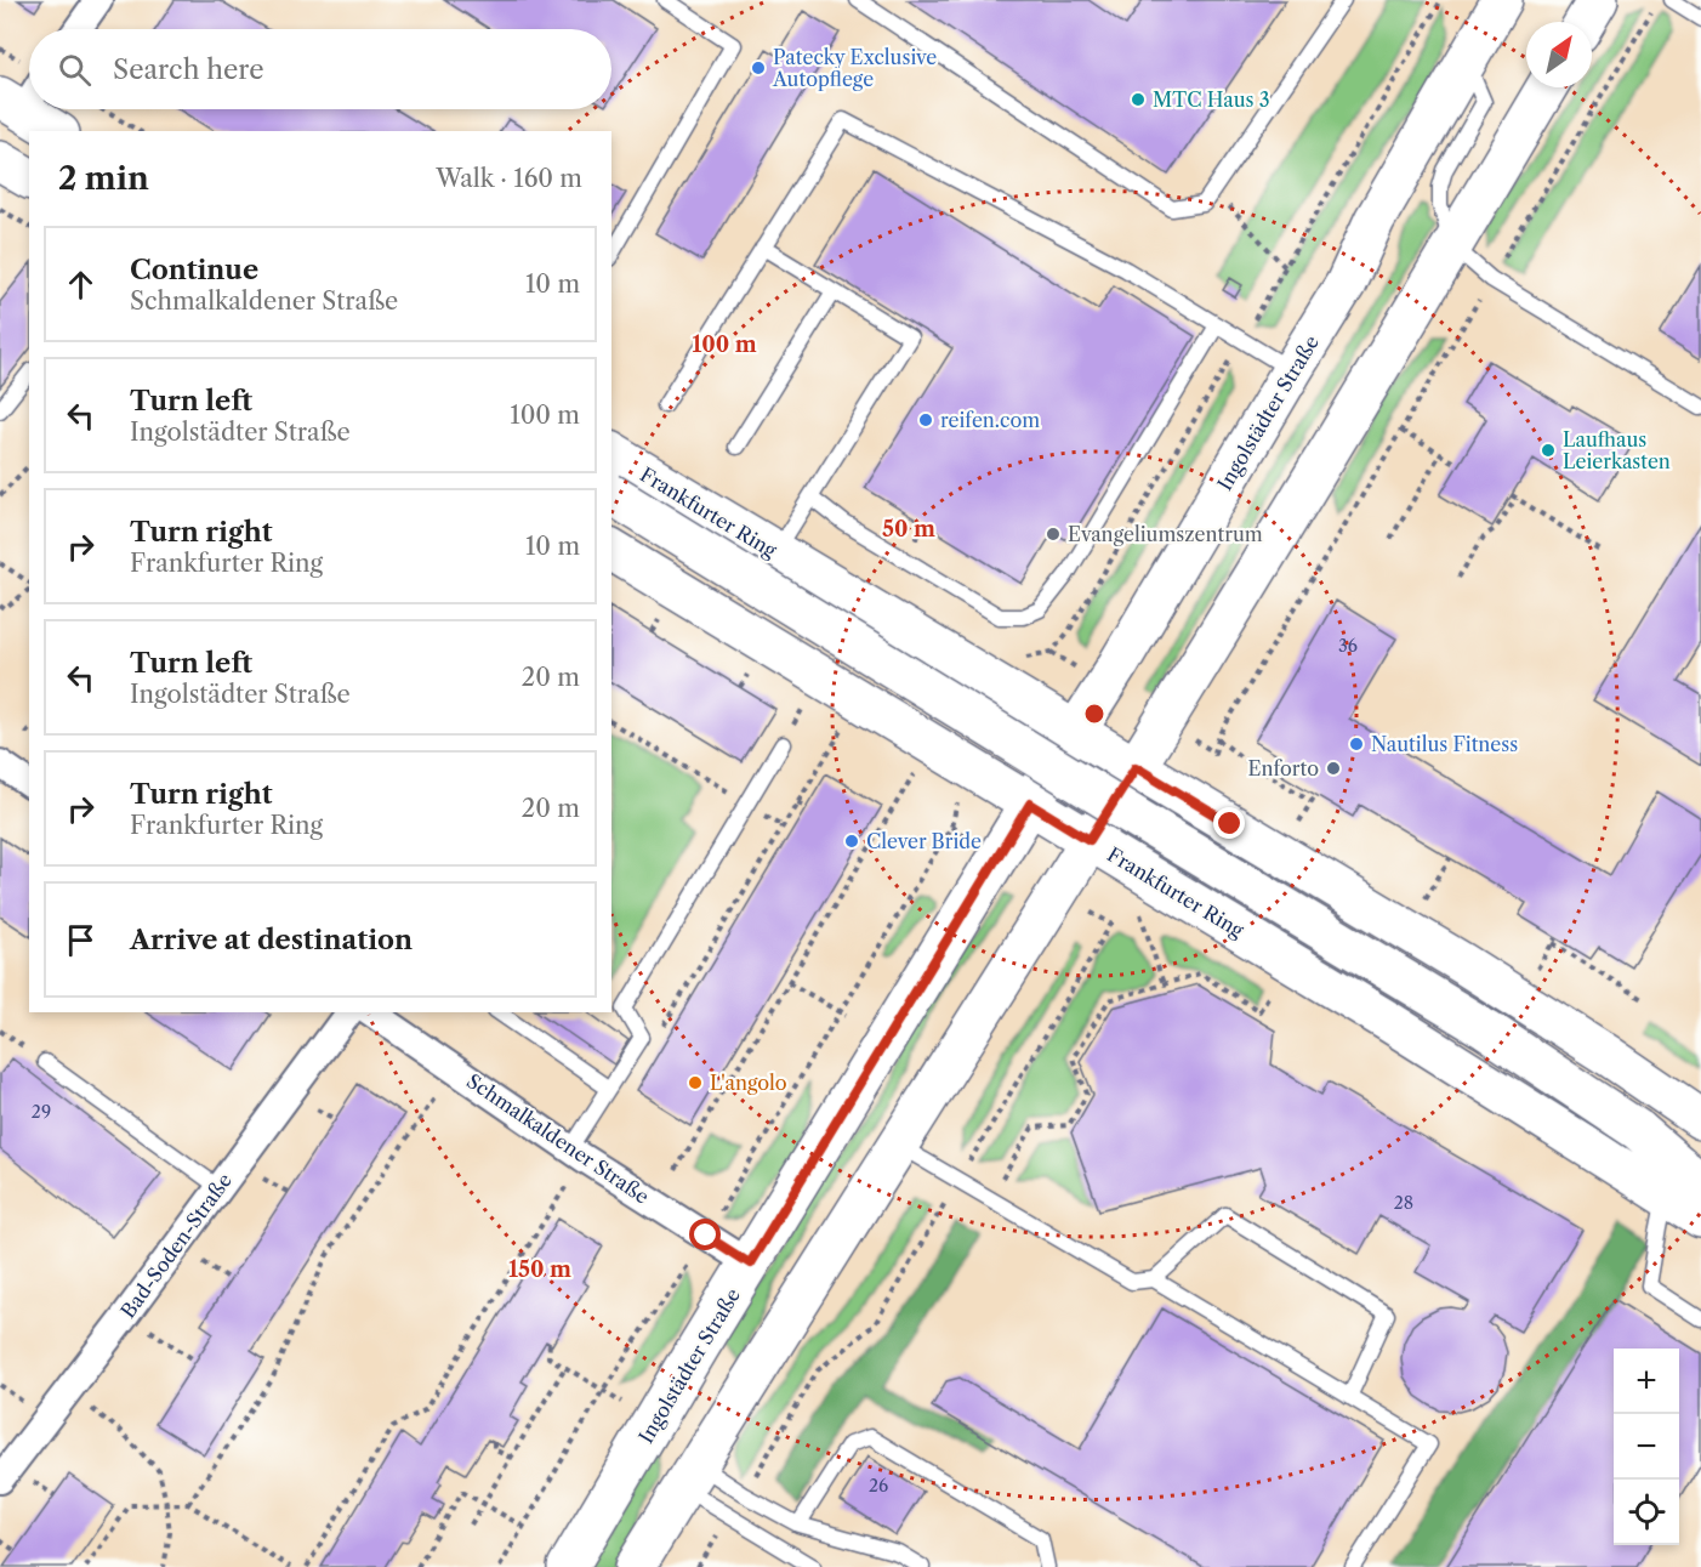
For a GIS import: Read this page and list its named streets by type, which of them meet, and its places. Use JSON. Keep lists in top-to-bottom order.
{
  "streets": {
    "main road": ["Ingolstädter Straße", "Frankfurter Ring"],
    "street": ["Schmalkaldener Straße", "Bad-Soden-Straße"]
  },
  "crossings": [
    ["Ingolstädter Straße", "Frankfurter Ring"],
    ["Ingolstädter Straße", "Schmalkaldener Straße"]
  ],
  "places": [
    "Patecky Exclusive Autopflege",
    "MTC Haus 3",
    "reifen.com",
    "Laufhaus Leierkasten",
    "Evangeliumszentrum",
    "Nautilus Fitness",
    "Enforto",
    "Clever Bride",
    "L'angolo"
  ],
  "house_numbers": [
    "36",
    "29",
    "28",
    "26"
  ],
  "north": "top right",
  "page": {
    "search": "Search here",
    "heading": ["2 min", "Walk · 160 m"],
    "list": [
      ["Continue", "Schmalkaldener Straße", "10 m"],
      ["Turn left", "Ingolstädter Straße", "100 m"],
      ["Turn right", "Frankfurter Ring", "10 m"],
      ["Turn left", "Ingolstädter Straße", "20 m"],
      ["Turn right", "Frankfurter Ring", "20 m"],
      "Arrive at destination"
    ],
    "map_buttons": ["+", "−"]
  },
  "rings": ["100 m", "50 m", "150 m"]
}
